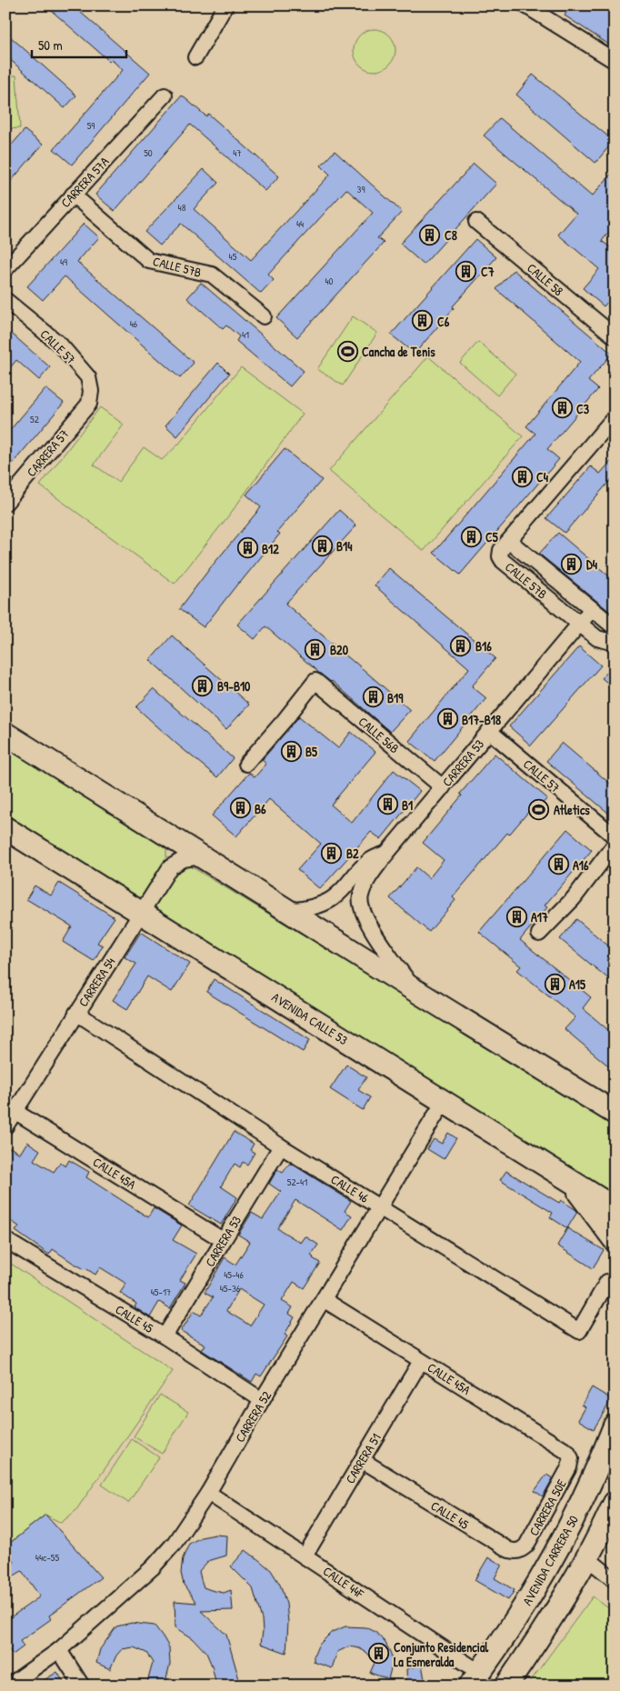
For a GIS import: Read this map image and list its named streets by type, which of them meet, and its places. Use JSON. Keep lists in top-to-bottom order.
{
  "streets": {
    "main road": ["AVENIDA CALLE 53", "AVENIDA CARRERA 50"],
    "street": [
      "CARRERA 57A",
      "CALLE 57B",
      "CALLE 58",
      "CALLE 57",
      "CARRERA 57",
      "CALLE 56B",
      "CARRERA 53",
      "CARRERA 54",
      "CALLE 45A",
      "CALLE 46",
      "CALLE 45",
      "CARRERA 52",
      "CARRERA 51",
      "CARRERA 50E",
      "CALLE 44F"
    ]
  },
  "crossings": [
    ["CARRERA 57A", "CALLE 57B"],
    ["CALLE 57B", "CARRERA 53"],
    ["CALLE 57", "CARRERA 57"],
    ["CALLE 57", "CARRERA 53"],
    ["CALLE 56B", "CARRERA 53"],
    ["CARRERA 53", "CALLE 45A"],
    ["CARRERA 53", "CALLE 46"],
    ["CARRERA 53", "CALLE 45"],
    ["CARRERA 54", "AVENIDA CALLE 53"],
    ["CARRERA 54", "CALLE 45A"],
    ["CARRERA 54", "CALLE 46"],
    ["AVENIDA CALLE 53", "CARRERA 52"],
    ["CALLE 45A", "CARRERA 52"],
    ["CALLE 45A", "CARRERA 51"],
    ["CALLE 45A", "CARRERA 50E"],
    ["CALLE 46", "CARRERA 52"],
    ["CALLE 45", "CARRERA 52"],
    ["CALLE 45", "CARRERA 51"],
    ["CALLE 45", "CARRERA 50E"],
    ["CARRERA 52", "CALLE 44F"],
    ["CARRERA 51", "CALLE 44F"],
    ["AVENIDA CARRERA 50", "CALLE 44F"]
  ],
  "places": {
    "building": [
      "C8",
      "C7",
      "C6",
      "C3",
      "C4",
      "C5",
      "B14",
      "B12",
      "D4",
      "B16",
      "B20",
      "B9-B10",
      "B19",
      "B17-B18",
      "B5",
      "B1",
      "B6",
      "B2",
      "A16",
      "A17",
      "A15",
      "Conjunto Residencial La Esmeralda"
    ],
    "sports": ["Cancha de Tenis", "Atletics"]
  },
  "house_numbers": [
    "59",
    "50",
    "47",
    "39",
    "48",
    "44",
    "45",
    "49",
    "40",
    "46",
    "41",
    "52",
    "52-41",
    "45-46",
    "45-36",
    "45-17",
    "44c-55"
  ],
  "scale_bar": "50 m"
}
